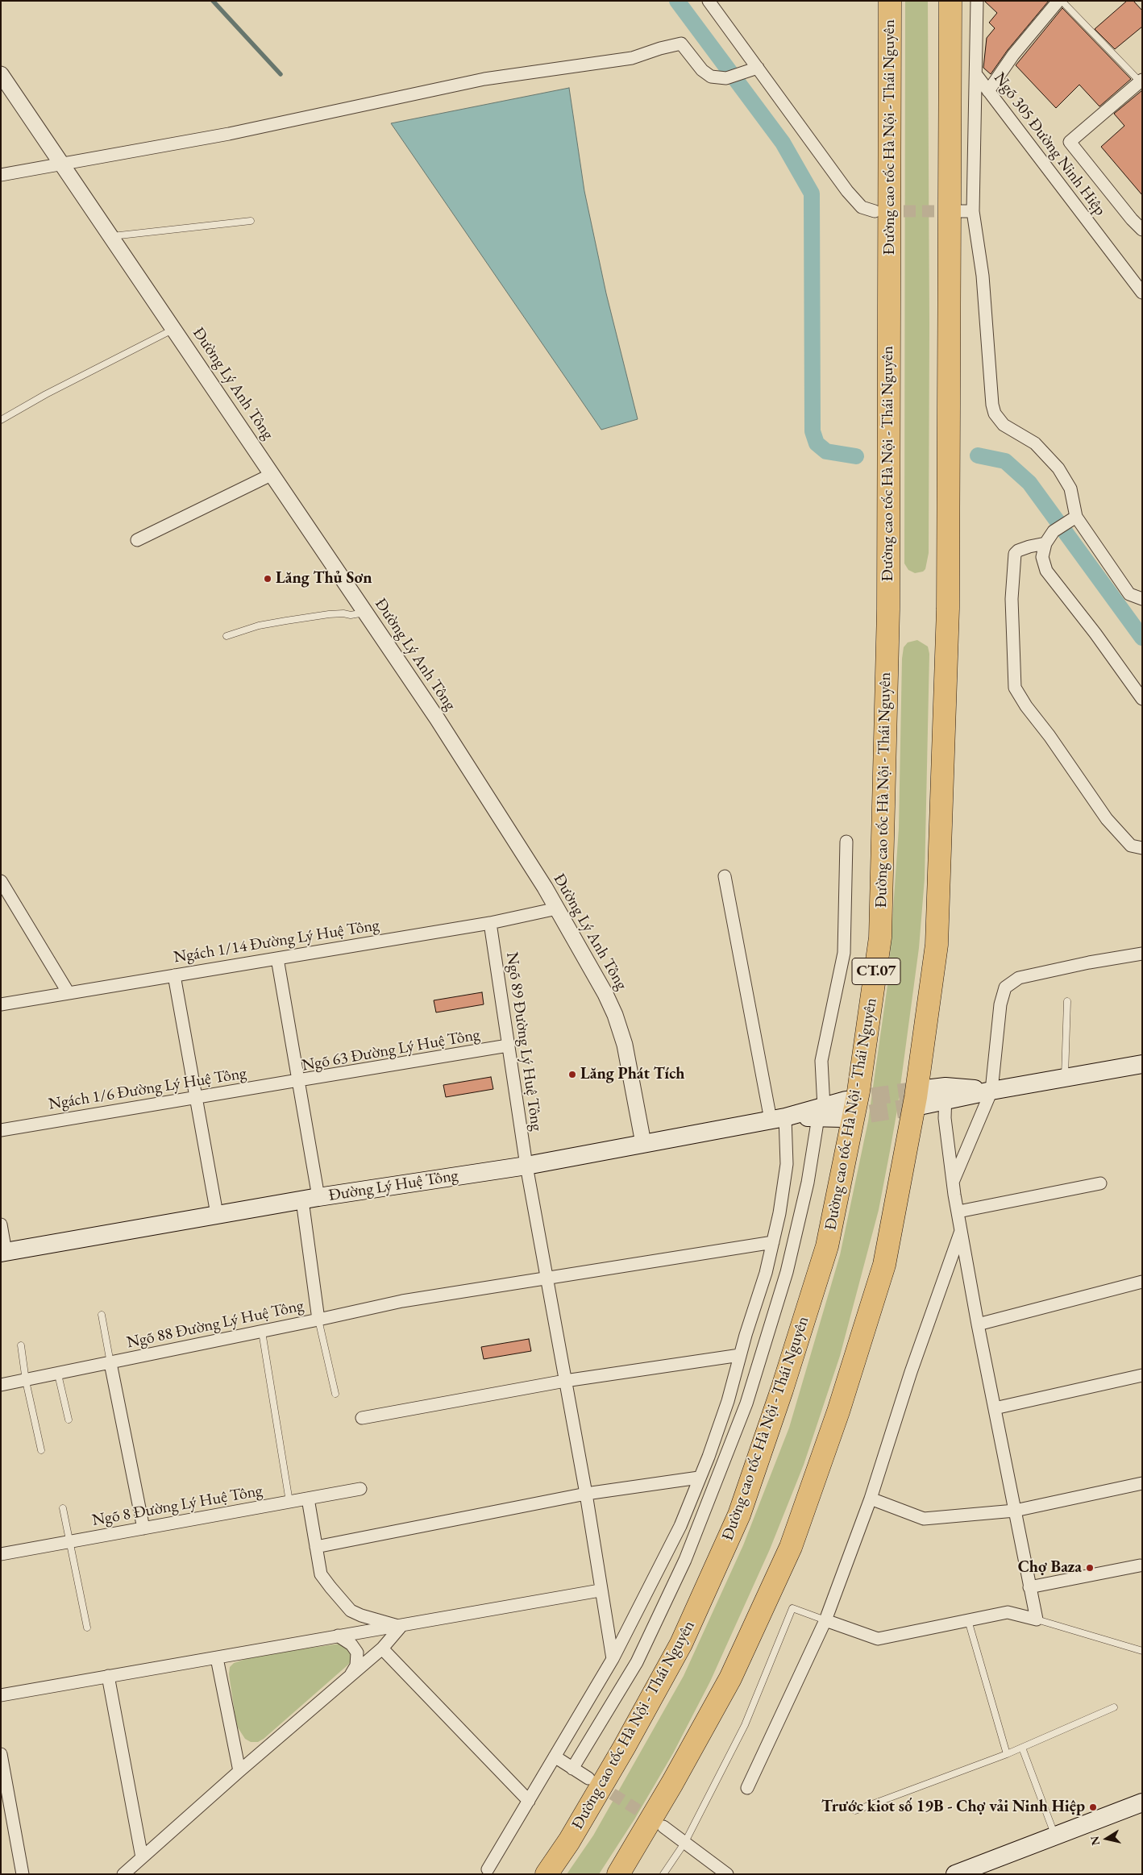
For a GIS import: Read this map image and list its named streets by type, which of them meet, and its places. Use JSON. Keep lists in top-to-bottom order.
{
  "streets": {
    "highway": ["Đường cao tốc Hà Nội - Thái Nguyên", "CT.07"],
    "main road": ["Đường Lý Huệ Tông"],
    "street": [
      "Ngõ 305 Đường Ninh Hiệp",
      "Đường Lý Anh Tông",
      "Ngách 1/14 Đường Lý Huệ Tông",
      "Ngõ 89 Đường Lý Huệ Tông",
      "Ngõ 63 Đường Lý Huệ Tông",
      "Ngách 1/6 Đường Lý Huệ Tông",
      "Ngõ 88 Đường Lý Huệ Tông",
      "Ngõ 8 Đường Lý Huệ Tông"
    ]
  },
  "crossings": [
    ["Đường Lý Anh Tông", "Ngách 1/14 Đường Lý Huệ Tông"],
    ["Đường Lý Anh Tông", "Đường Lý Huệ Tông"],
    ["Ngách 1/14 Đường Lý Huệ Tông", "Ngõ 89 Đường Lý Huệ Tông"],
    ["Ngõ 89 Đường Lý Huệ Tông", "Ngõ 63 Đường Lý Huệ Tông"],
    ["Ngõ 89 Đường Lý Huệ Tông", "Đường Lý Huệ Tông"],
    ["Ngõ 63 Đường Lý Huệ Tông", "Ngách 1/6 Đường Lý Huệ Tông"],
    ["Ngõ 63 Đường Lý Huệ Tông", "Đường Lý Huệ Tông"],
    ["Ngõ 63 Đường Lý Huệ Tông", "Ngõ 88 Đường Lý Huệ Tông"],
    ["Đường Lý Huệ Tông", "Ngõ 88 Đường Lý Huệ Tông"]
  ],
  "places": [
    "Lăng Thủ Sơn",
    "Lăng Phát Tích",
    "Chợ Baza",
    "Trước kiot số 19B - Chợ vải Ninh Hiệp"
  ],
  "north": "left"
}
